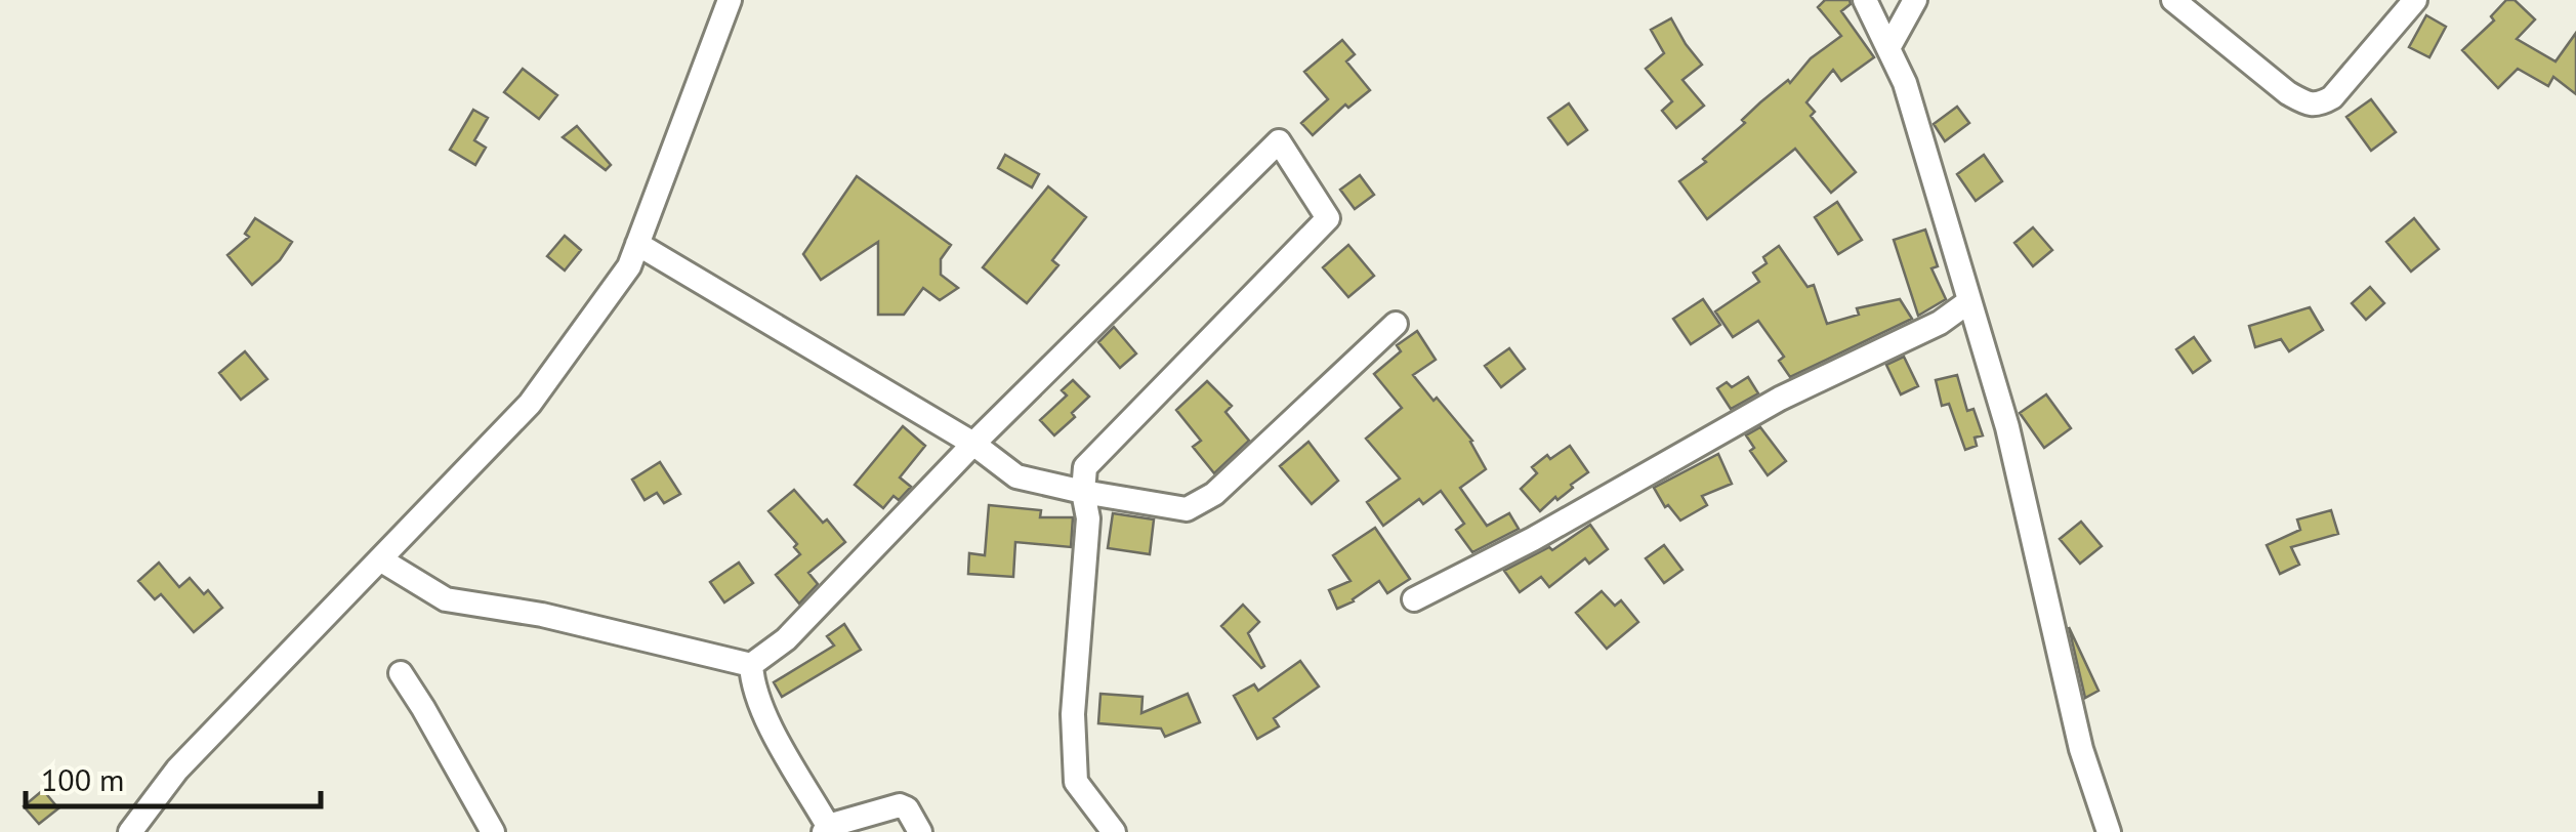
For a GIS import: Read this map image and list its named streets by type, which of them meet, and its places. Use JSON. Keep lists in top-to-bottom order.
{
  "scale_bar": "100 m"
}
